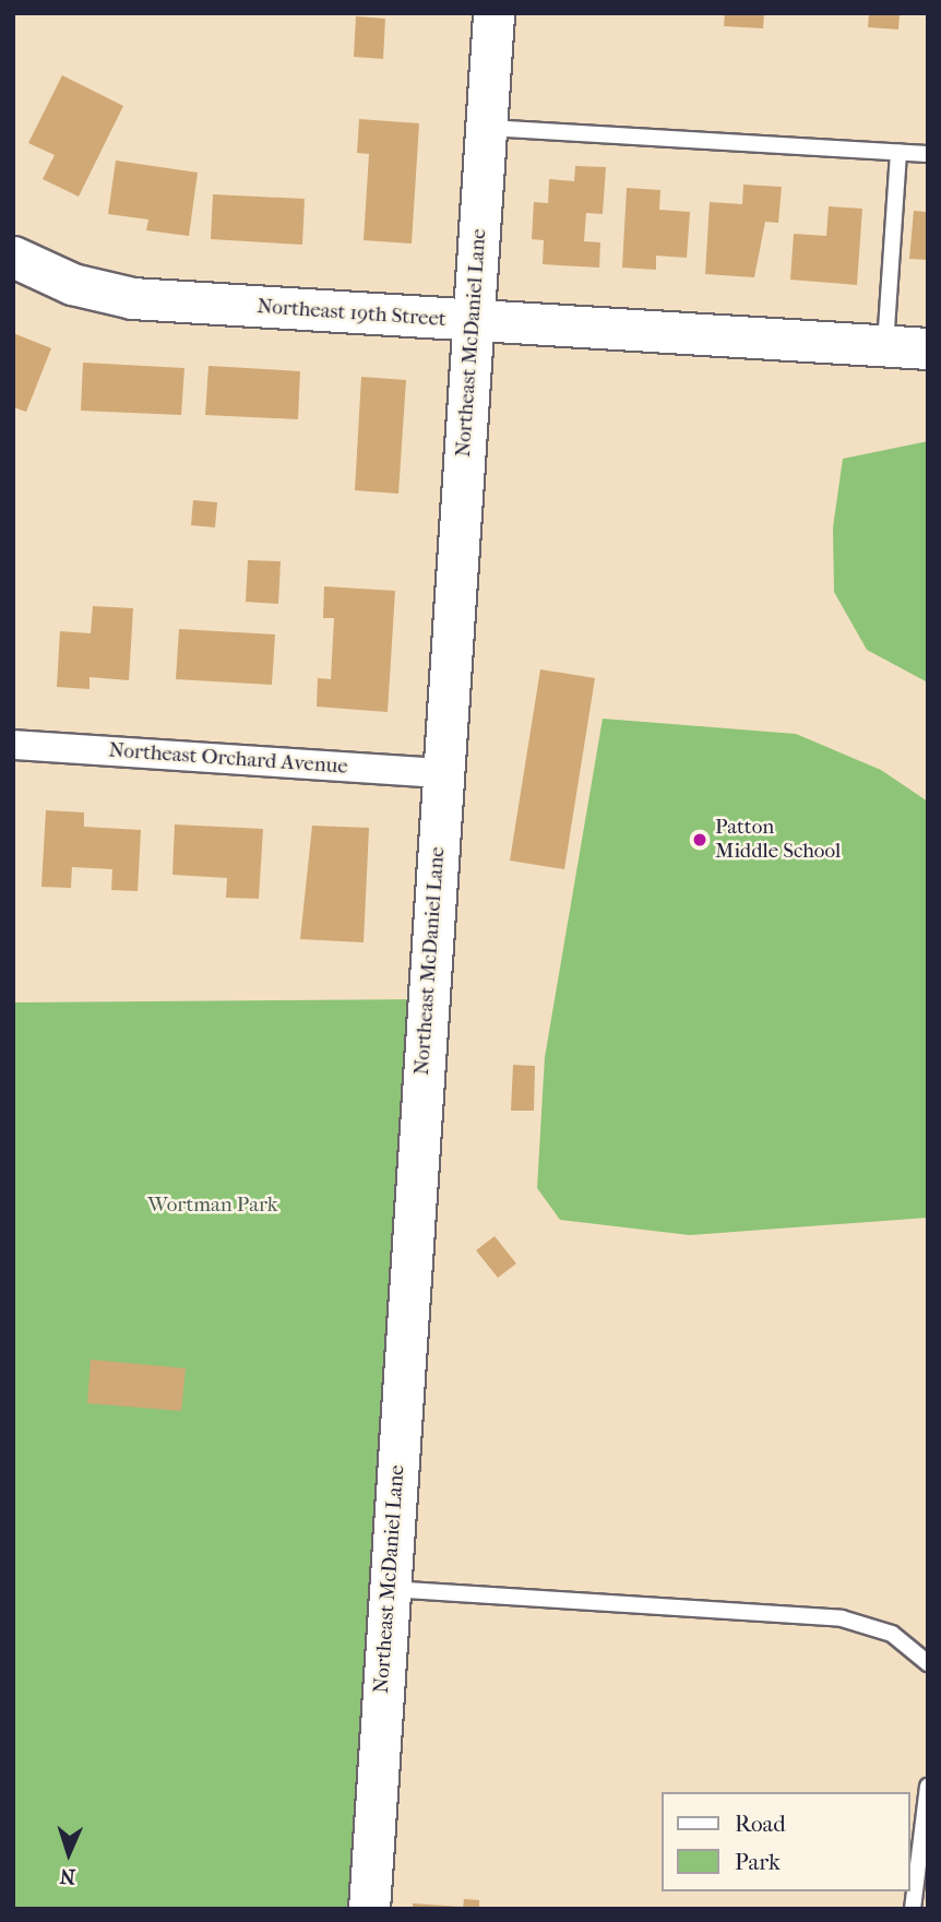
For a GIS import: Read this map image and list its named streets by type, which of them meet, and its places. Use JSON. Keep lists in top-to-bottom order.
{
  "streets": {
    "street": ["Northeast 19th Street", "Northeast McDaniel Lane", "Northeast Orchard Avenue"]
  },
  "crossings": [
    ["Northeast 19th Street", "Northeast McDaniel Lane"],
    ["Northeast McDaniel Lane", "Northeast Orchard Avenue"]
  ],
  "parks": ["Wortman Park"],
  "places": ["Patton Middle School"],
  "legend": ["Road", "Park"],
  "north": "bottom"
}
